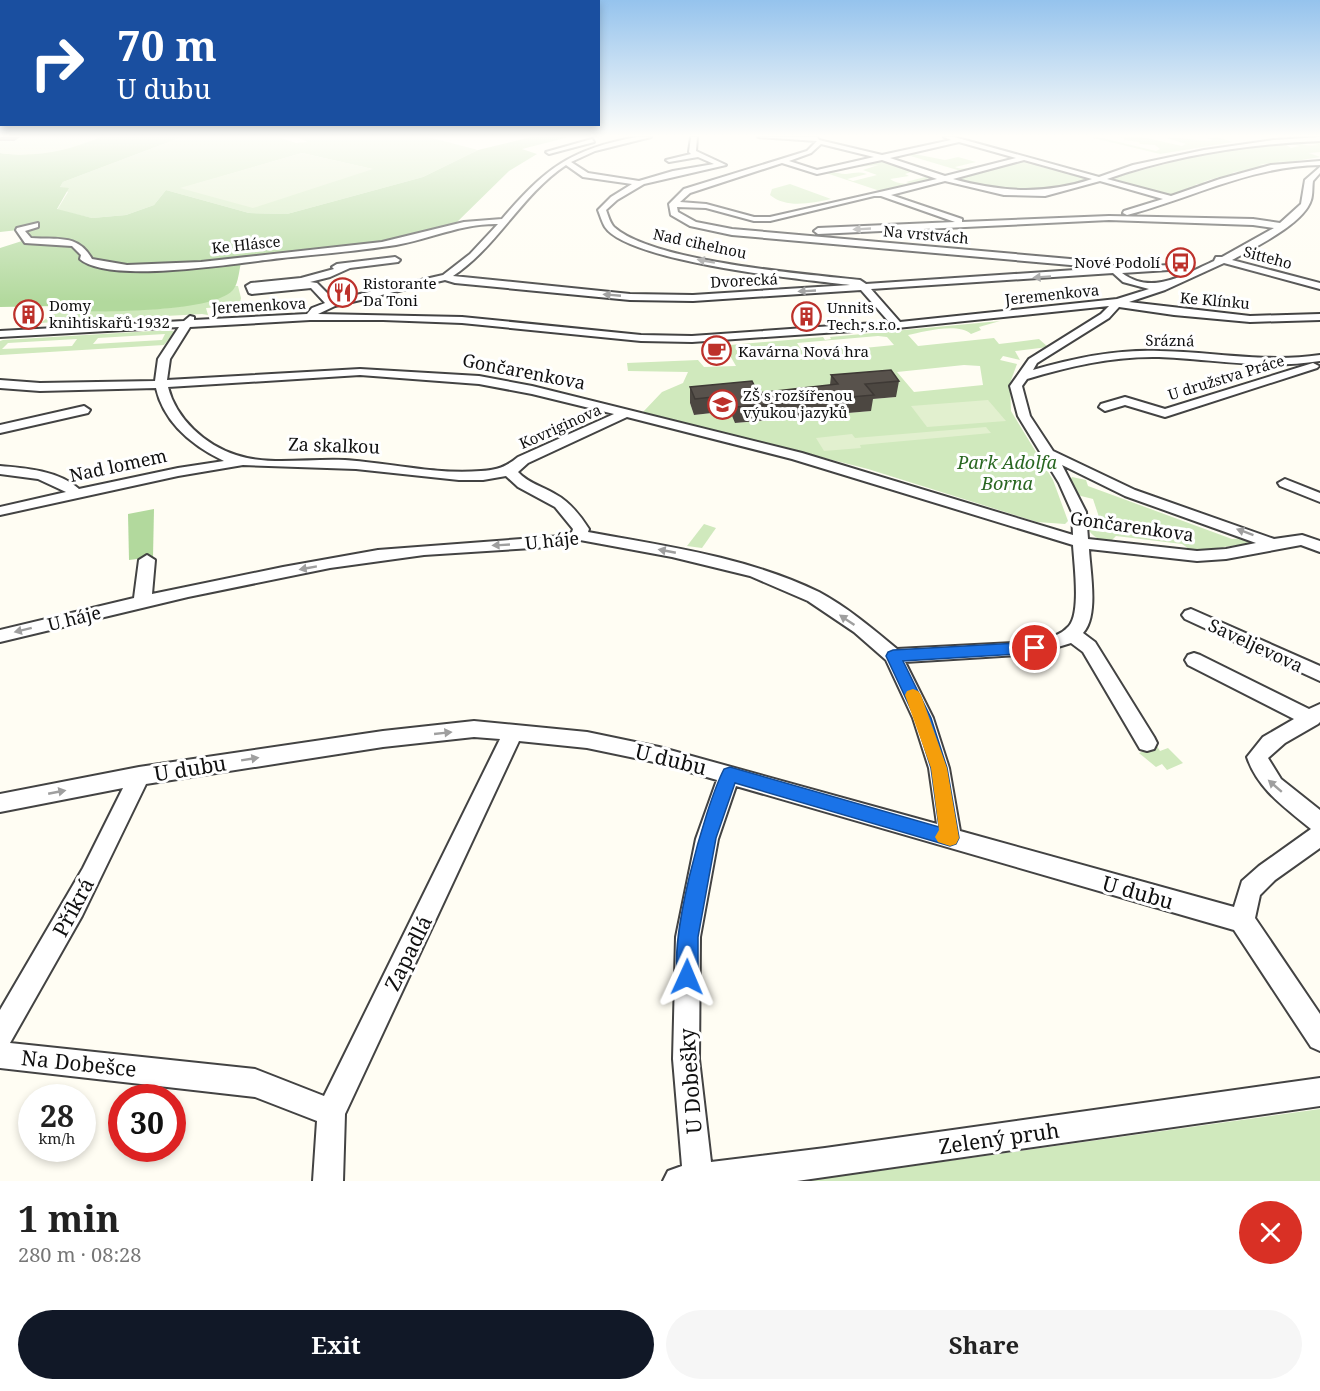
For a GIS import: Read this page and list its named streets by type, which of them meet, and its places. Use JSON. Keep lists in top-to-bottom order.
{
  "streets": {
    "street": [
      "Na vrstvách",
      "Nad cihelnou",
      "Ke Hlásce",
      "Sitteho",
      "Dvorecká",
      "Jeremenkova",
      "Ke Klínku",
      "Srázná",
      "Gončarenkova",
      "U družstva Práce",
      "Kovriginova",
      "Za skalkou",
      "Nad lomem",
      "U háje",
      "Saveljevova",
      "U dubu",
      "Příkrá",
      "Zapadlá",
      "Na Dobešce",
      "U Dobešky",
      "Zelený pruh"
    ]
  },
  "crossings": [
    ["Na vrstvách", "Dvorecká"],
    ["Na vrstvách", "Jeremenkova"],
    ["Nad cihelnou", "Dvorecká"],
    ["Sitteho", "Jeremenkova"],
    ["Dvorecká", "Jeremenkova"],
    ["Jeremenkova", "Ke Klínku"],
    ["Jeremenkova", "Za skalkou"],
    ["Srázná", "U družstva Práce"],
    ["Gončarenkova", "Kovriginova"],
    ["Gončarenkova", "Za skalkou"],
    ["Kovriginova", "Za skalkou"],
    ["Za skalkou", "Nad lomem"],
    ["U háje", "U dubu"],
    ["U dubu", "Příkrá"],
    ["U dubu", "Zapadlá"],
    ["U dubu", "U Dobešky"],
    ["Zapadlá", "Na Dobešce"],
    ["U Dobešky", "Zelený pruh"]
  ],
  "one_way": ["U háje", "U dubu"],
  "parks": ["Park Adolfa Borna"],
  "places": {
    "bus stop": ["Nové Podolí"],
    "restaurant": ["Ristorante Da Toni"],
    "building": ["Domy knihtiskařů 1932", "Unnits Tech, s.r.o."],
    "cafe": ["Kavárna Nová hra"],
    "school or university": ["ZŠ s rozšířenou výukou jazyků"]
  },
  "page": {
    "turn": ["70 m", "U dubu"],
    "speed": "28 km/h",
    "limit": "30",
    "heading": ["1 min", "280 m · 08:28"],
    "buttons": ["Exit", "Share"]
  }
}
